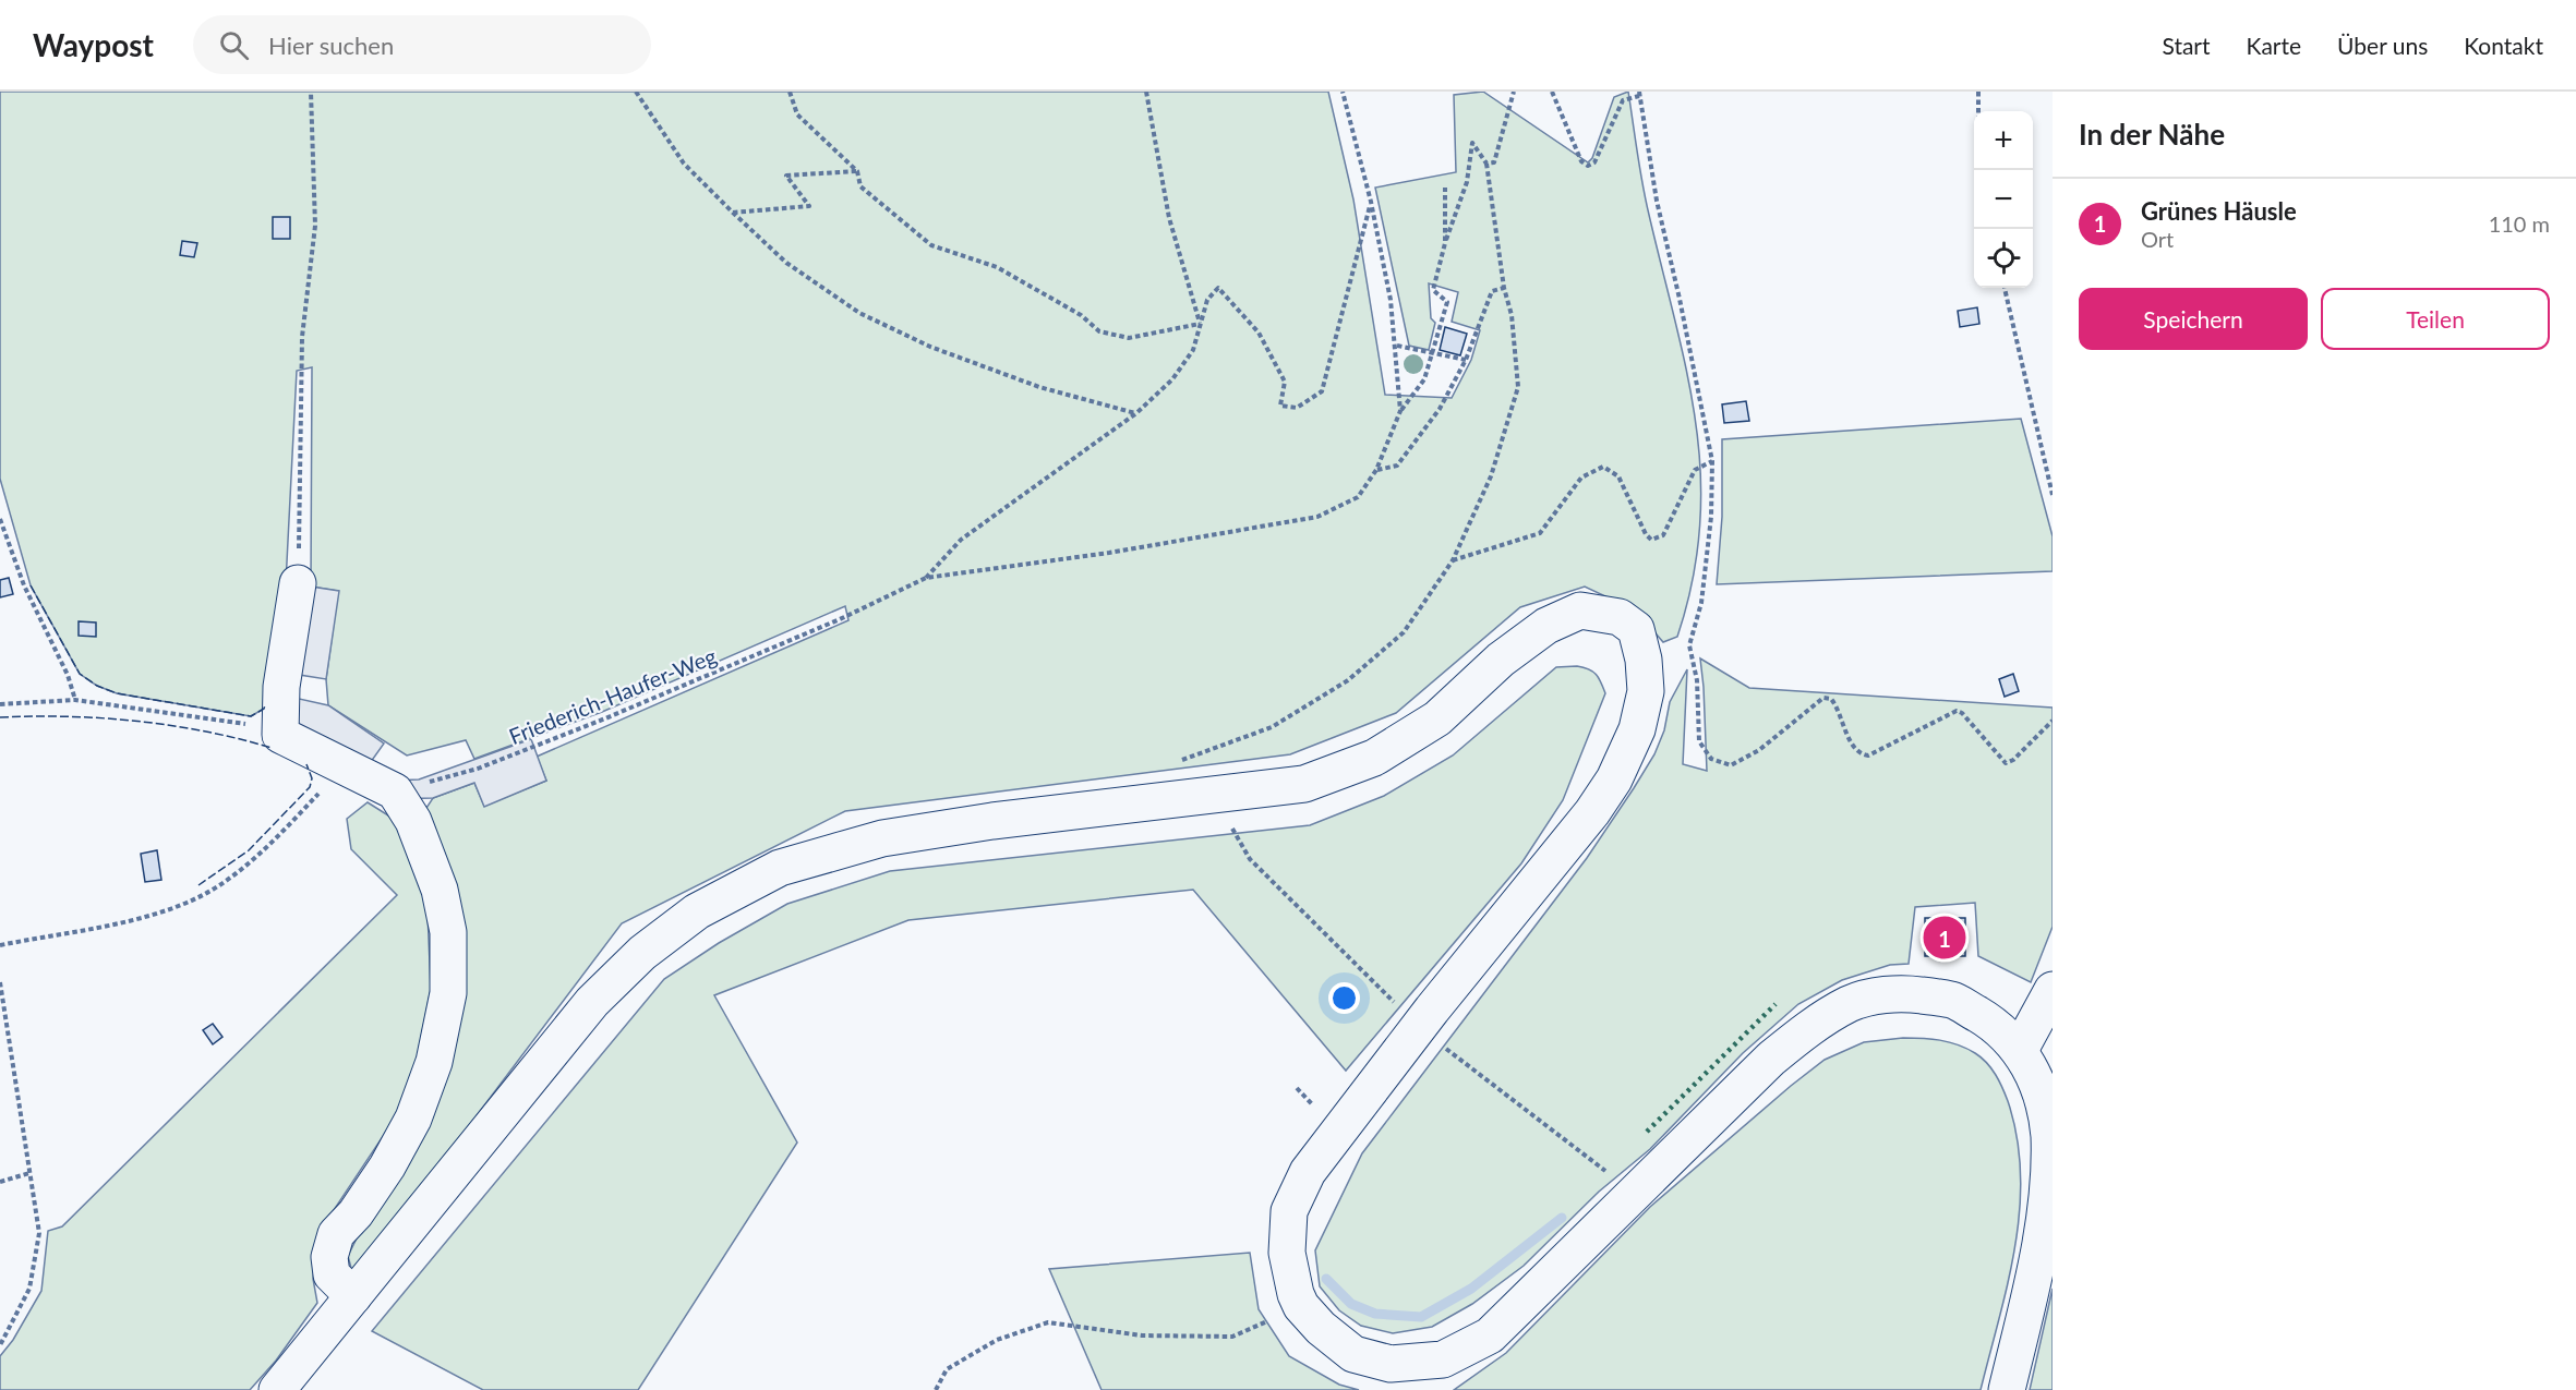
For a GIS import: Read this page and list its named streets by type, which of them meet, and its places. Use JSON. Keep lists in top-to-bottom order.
{
  "streets": {
    "path": ["Friederich-Haufer-Weg"]
  },
  "page": {
    "header": "Waypost",
    "search": "Hier suchen",
    "nav": [
      "Start",
      "Karte",
      "Über uns",
      "Kontakt"
    ],
    "heading": "In der Nähe",
    "map_buttons": ["+", "−"],
    "list": [
      {
        "mark": "1",
        "name": "Grünes Häusle",
        "note": "Ort",
        "value": "110 m"
      }
    ],
    "buttons": ["Speichern", "Teilen"],
    "pins": "1"
  }
}
